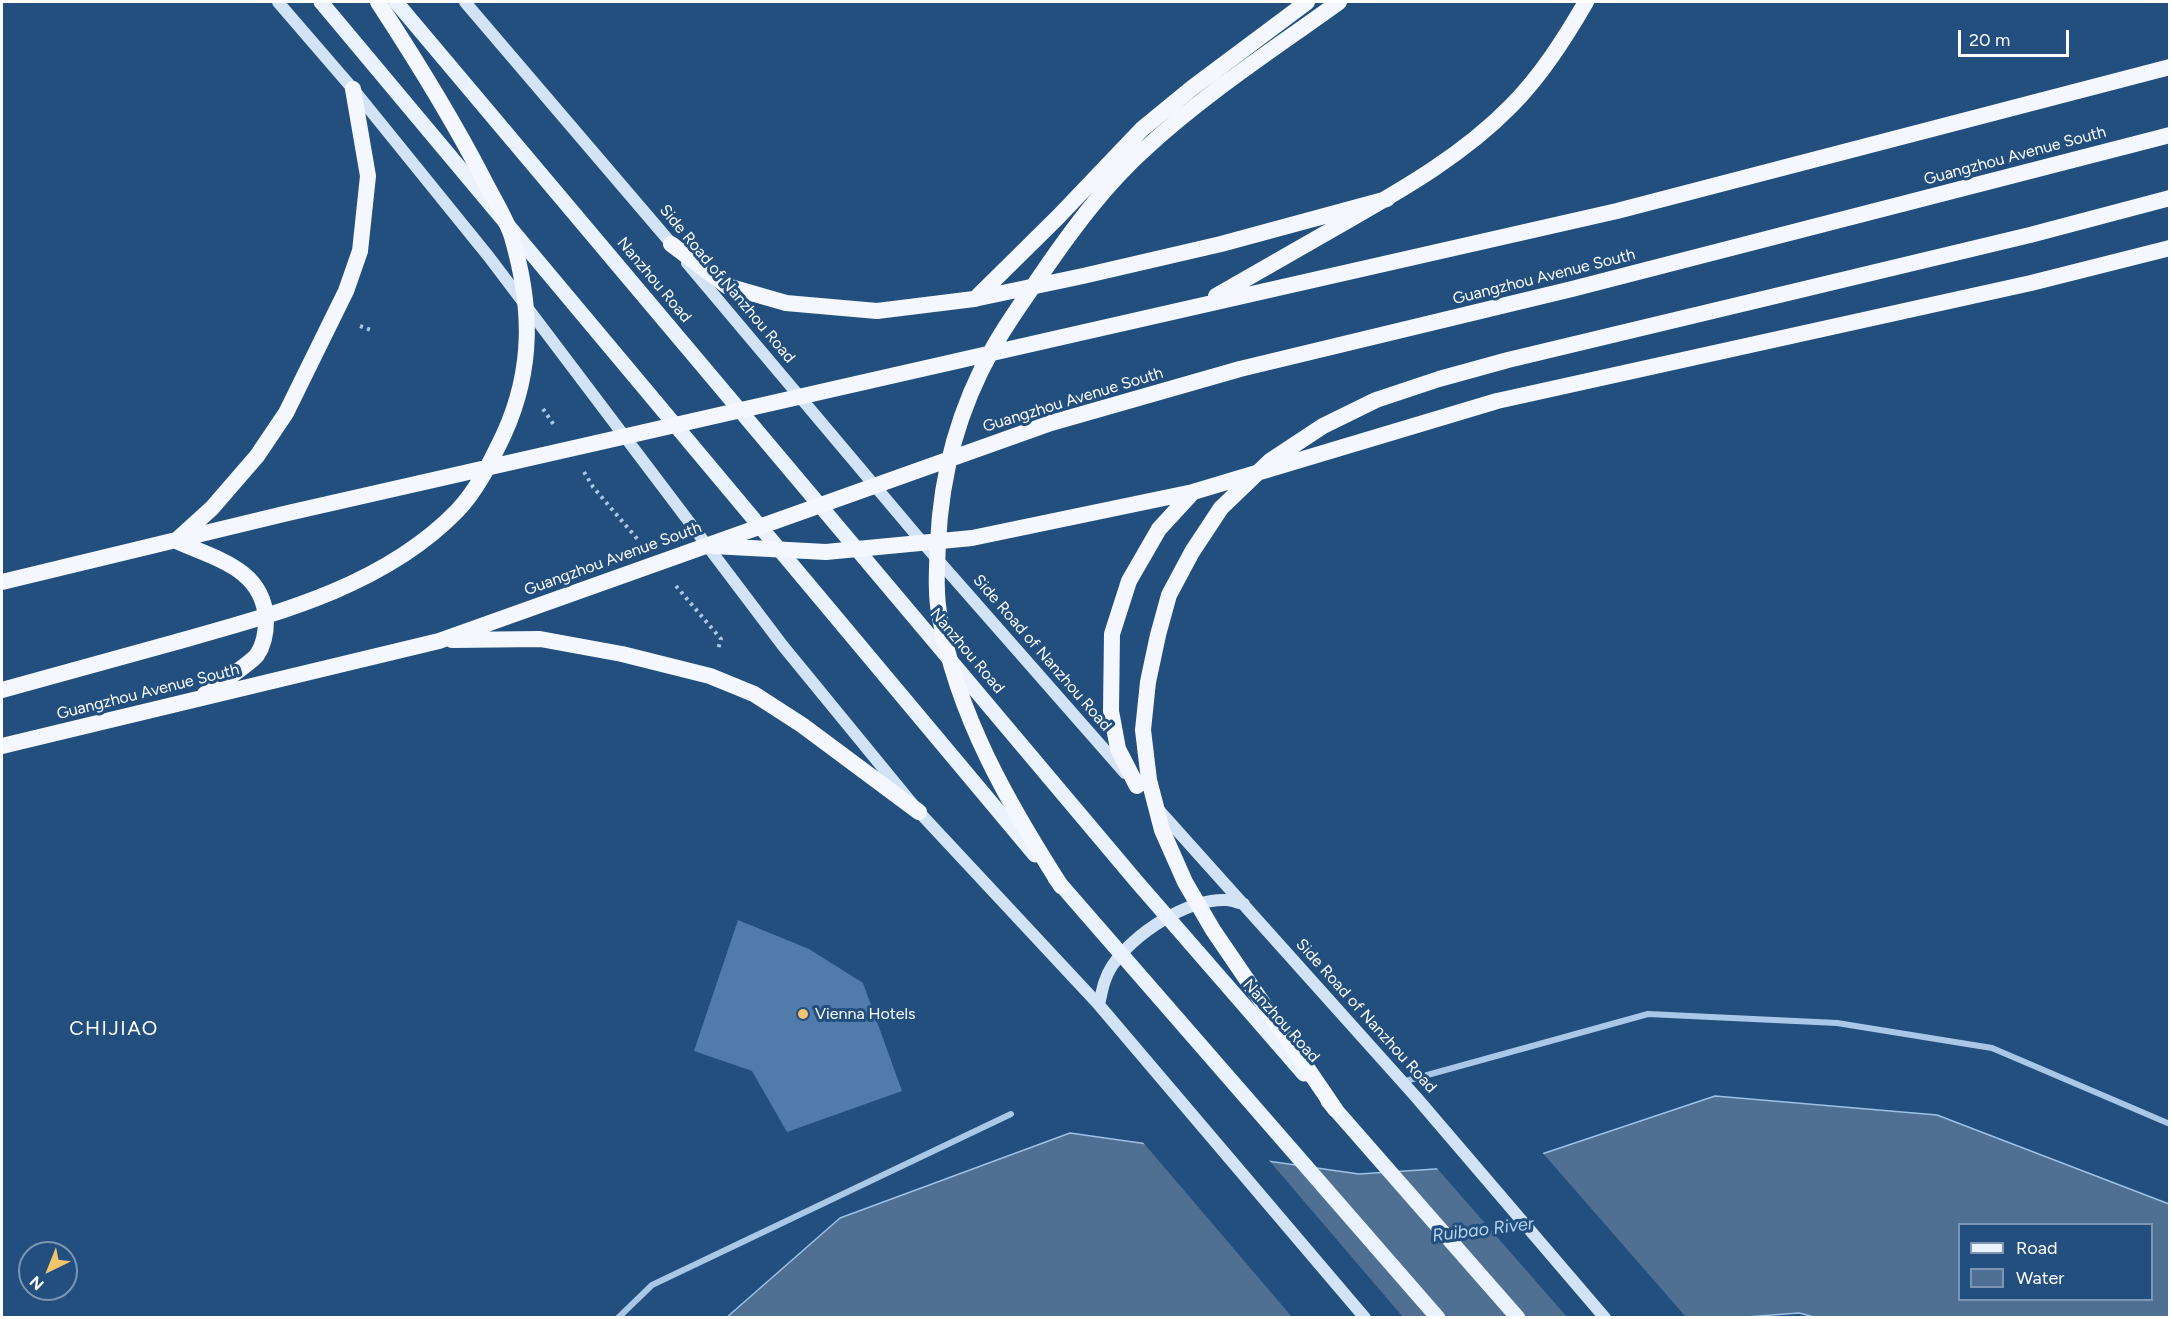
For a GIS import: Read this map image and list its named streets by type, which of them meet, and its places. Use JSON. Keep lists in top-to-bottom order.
{
  "streets": {
    "highway": ["Guangzhou Avenue South"],
    "main road": ["Nanzhou Road", "Side Road of Nanzhou Road"]
  },
  "crossings": [
    ["Guangzhou Avenue South", "Side Road of Nanzhou Road"]
  ],
  "districts": ["CHIJIAO"],
  "water": ["Ruibao River"],
  "places": ["Vienna Hotels"],
  "legend": ["Road", "Water"],
  "scale_bar": "20 m",
  "north": "bottom left"
}
